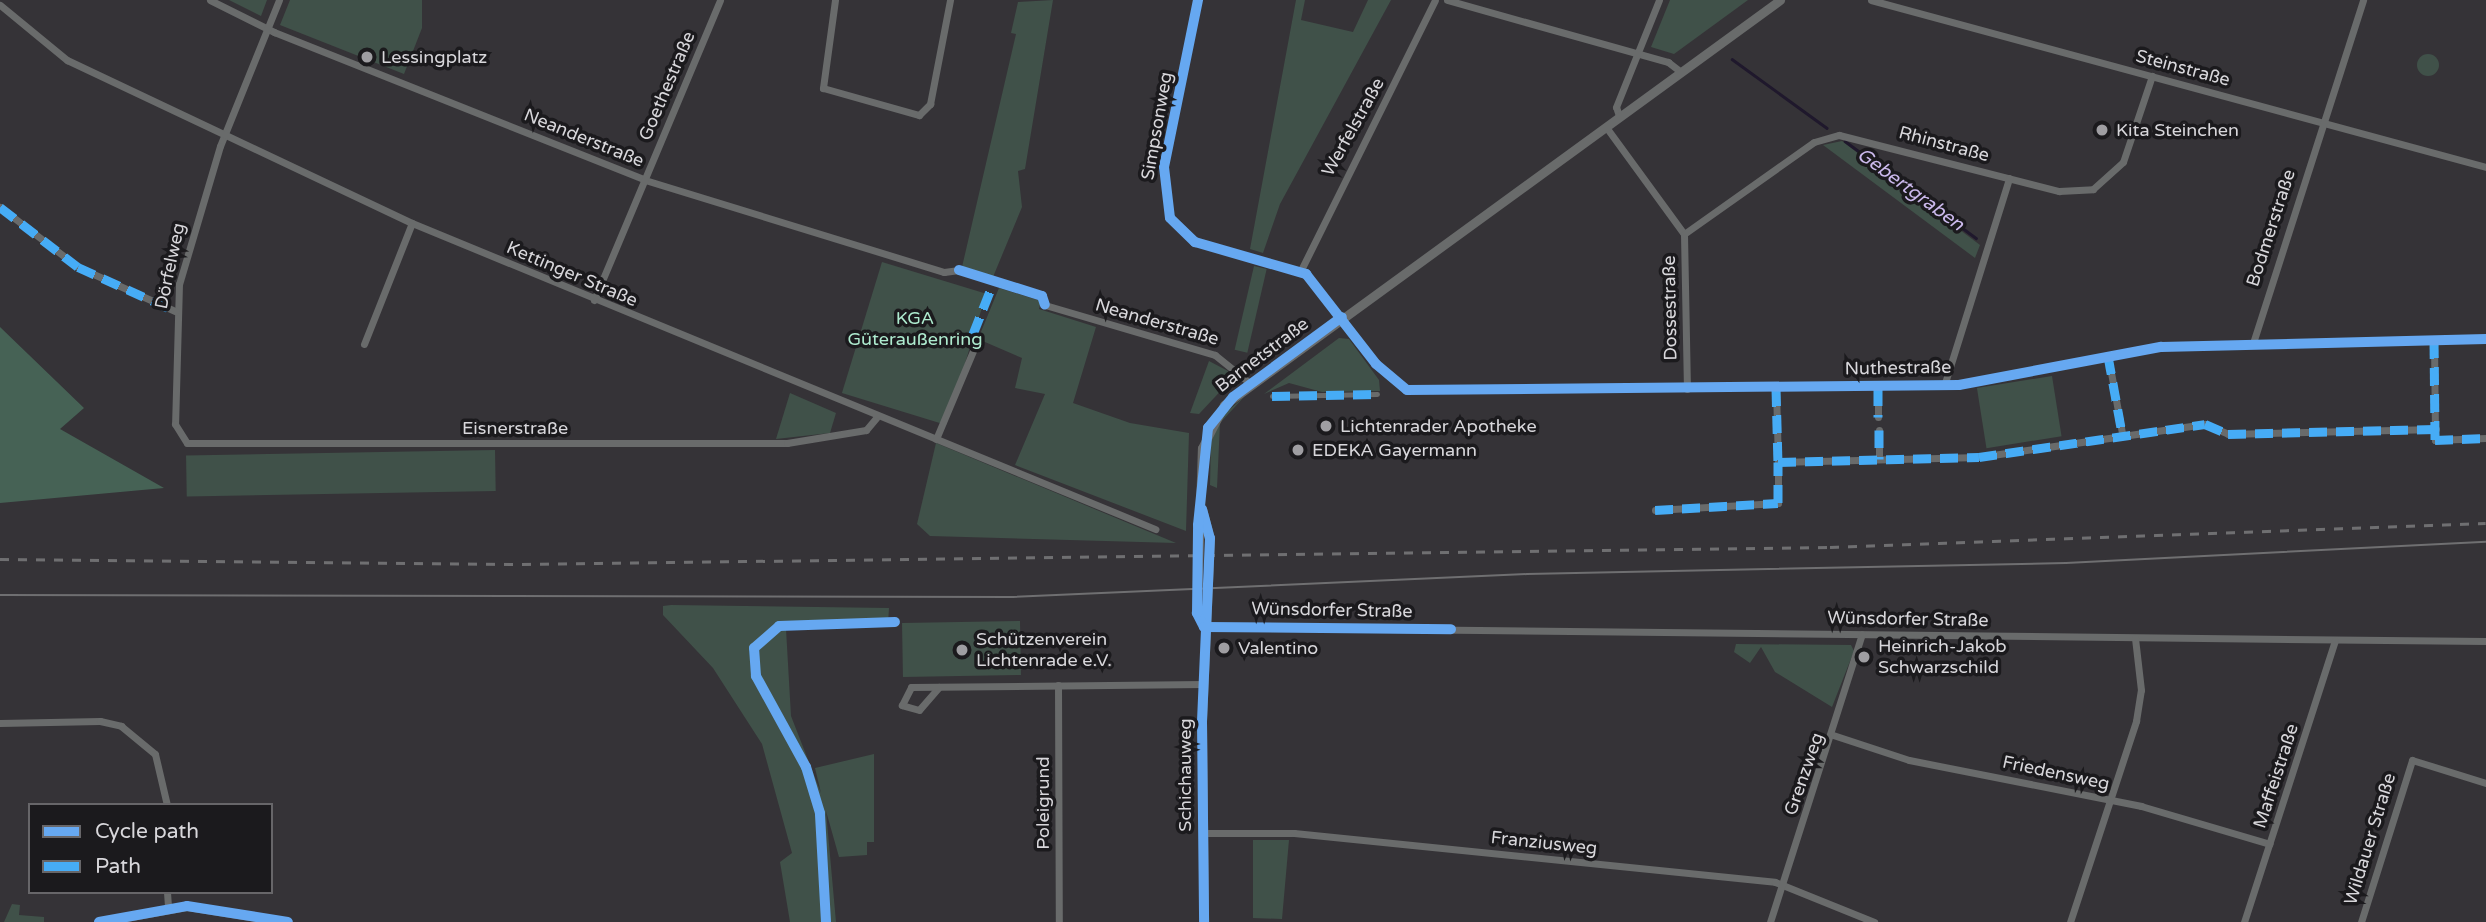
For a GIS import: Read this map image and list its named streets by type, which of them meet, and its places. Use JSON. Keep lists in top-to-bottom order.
{
  "streets": {
    "street": [
      "Steinstraße",
      "Goethestraße",
      "Simpsonweg",
      "Werfelstraße",
      "Neanderstraße",
      "Rhinstraße",
      "Bodmerstraße",
      "Dörfelweg",
      "Kettinger Straße",
      "Dossestraße",
      "Barnetstraße",
      "Nuthestraße",
      "Eisnerstraße",
      "Wünsdorfer Straße",
      "Friedensweg",
      "Grenzweg",
      "Schichauweg",
      "Maffeistraße",
      "Poleigrund",
      "Wildauer Straße",
      "Franziusweg"
    ]
  },
  "crossings": [
    ["Steinstraße", "Rhinstraße"],
    ["Steinstraße", "Bodmerstraße"],
    ["Goethestraße", "Neanderstraße"],
    ["Goethestraße", "Kettinger Straße"],
    ["Simpsonweg", "Werfelstraße"],
    ["Neanderstraße", "Dörfelweg"],
    ["Neanderstraße", "Barnetstraße"],
    ["Rhinstraße", "Dossestraße"],
    ["Bodmerstraße", "Nuthestraße"],
    ["Dörfelweg", "Kettinger Straße"],
    ["Dörfelweg", "Eisnerstraße"],
    ["Kettinger Straße", "Eisnerstraße"],
    ["Dossestraße", "Barnetstraße"],
    ["Dossestraße", "Nuthestraße"],
    ["Barnetstraße", "Nuthestraße"],
    ["Barnetstraße", "Wünsdorfer Straße"],
    ["Barnetstraße", "Schichauweg"],
    ["Wünsdorfer Straße", "Grenzweg"],
    ["Wünsdorfer Straße", "Schichauweg"],
    ["Wünsdorfer Straße", "Maffeistraße"],
    ["Friedensweg", "Grenzweg"],
    ["Friedensweg", "Maffeistraße"],
    ["Grenzweg", "Franziusweg"],
    ["Schichauweg", "Franziusweg"]
  ],
  "water": ["Gebertgraben"],
  "parks": ["KGA Güteraußenring"],
  "places": [
    "Lessingplatz",
    "Kita Steinchen",
    "Lichtenrader Apotheke",
    "EDEKA Gayermann",
    "Valentino",
    "Schützenverein Lichtenrade e.V.",
    "Heinrich-Jakob Schwarzschild"
  ],
  "legend": ["Cycle path", "Path"]
}
